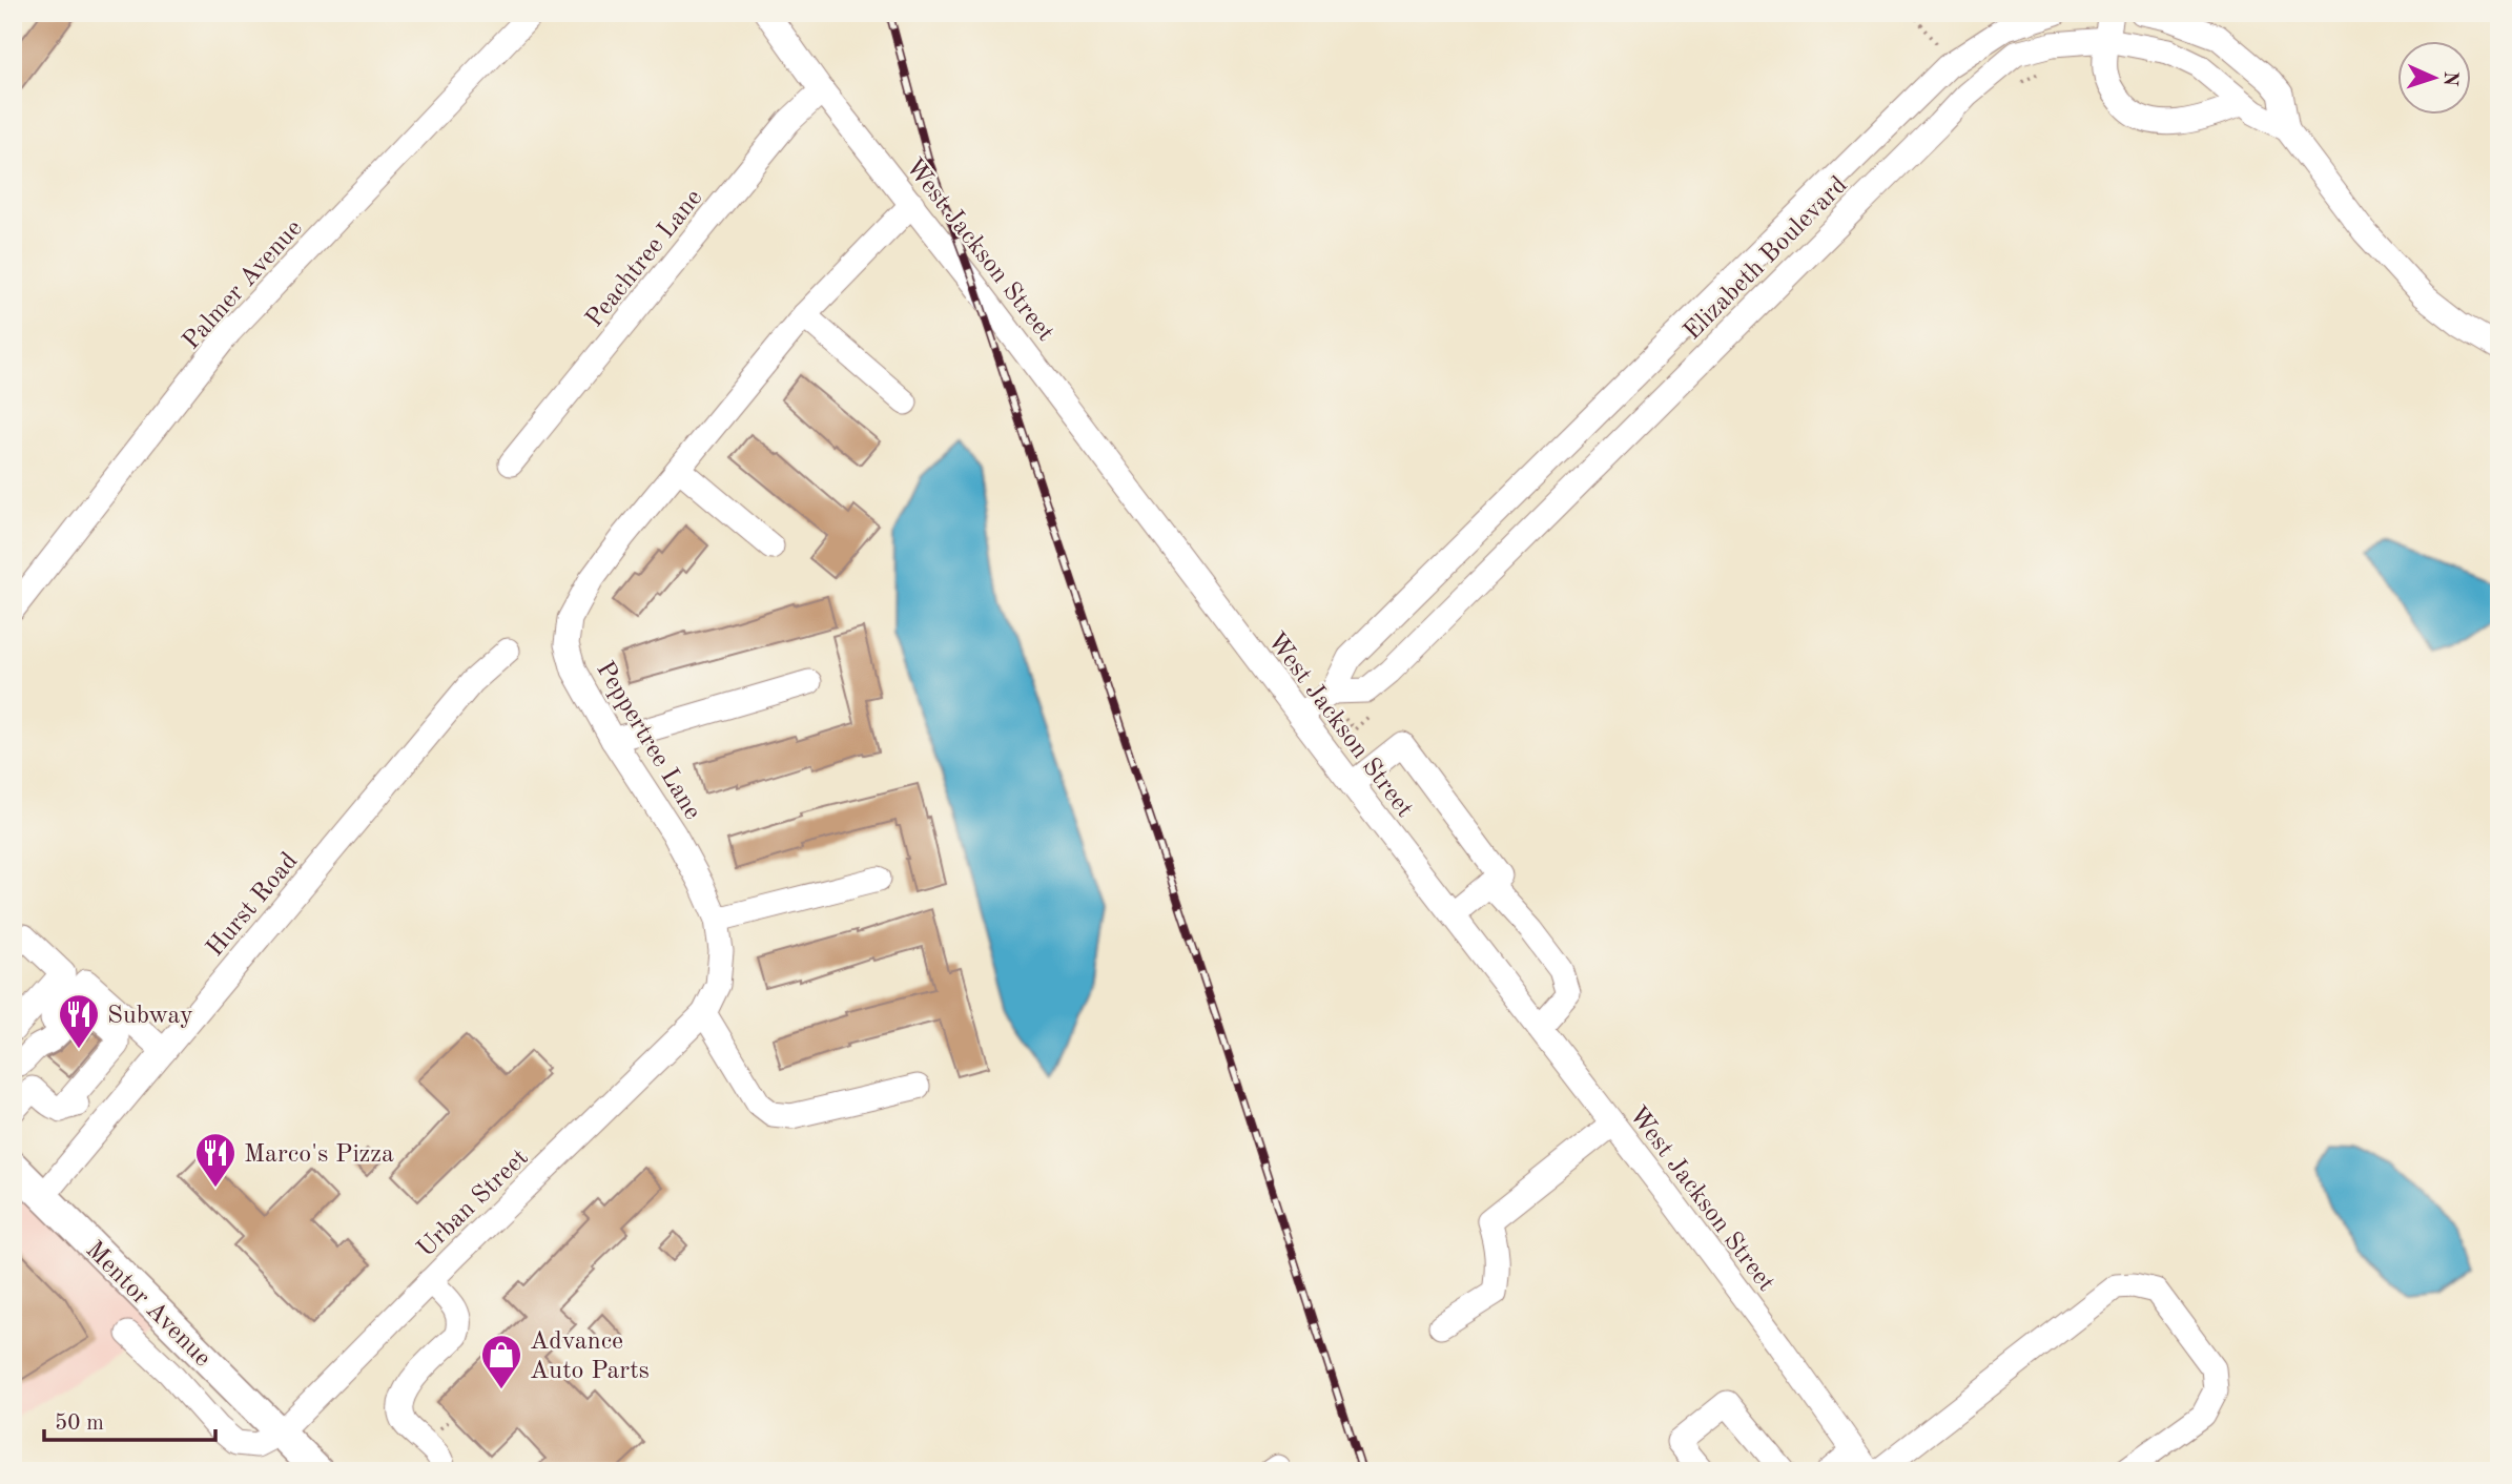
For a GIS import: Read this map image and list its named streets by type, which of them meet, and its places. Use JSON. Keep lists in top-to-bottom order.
{
  "streets": {
    "main road": ["Mentor Avenue"],
    "street": [
      "West Jackson Street",
      "Peachtree Lane",
      "Elizabeth Boulevard",
      "Palmer Avenue",
      "Peppertree Lane",
      "Hurst Road",
      "Urban Street"
    ]
  },
  "crossings": [
    ["West Jackson Street", "Peachtree Lane"],
    ["West Jackson Street", "Elizabeth Boulevard"],
    ["West Jackson Street", "Peppertree Lane"],
    ["Peppertree Lane", "Urban Street"],
    ["Hurst Road", "Mentor Avenue"],
    ["Urban Street", "Mentor Avenue"]
  ],
  "places": {
    "restaurant": ["Subway", "Marco's Pizza"],
    "shop": ["Advance Auto Parts"]
  },
  "scale_bar": "50 m",
  "north": "right"
}
